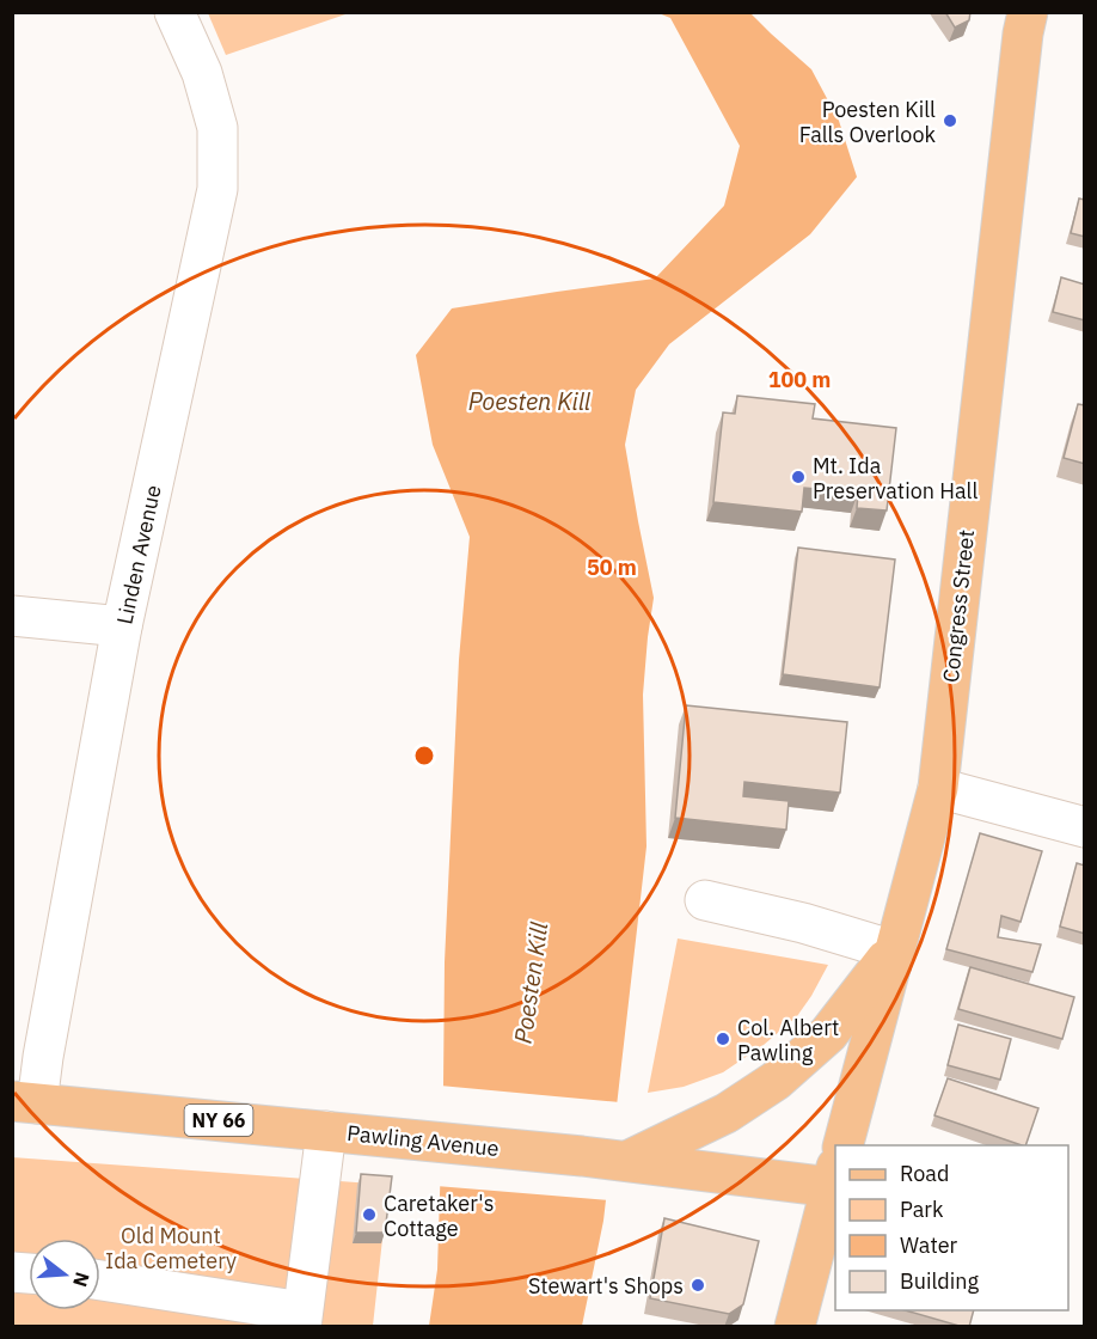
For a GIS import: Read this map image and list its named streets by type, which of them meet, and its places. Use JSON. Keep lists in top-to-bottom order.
{
  "streets": {
    "main road": ["Congress Street", "NY 66", "Pawling Avenue"],
    "street": ["Linden Avenue"]
  },
  "crossings": [
    ["Linden Avenue", "Pawling Avenue"]
  ],
  "water": ["Poesten Kill"],
  "parks": ["Old Mount Ida Cemetery"],
  "places": [
    "Poesten Kill Falls Overlook",
    "Mt. Ida Preservation Hall",
    "Col. Albert Pawling",
    "Caretaker's Cottage",
    "Stewart's Shops"
  ],
  "legend": [
    "Road",
    "Park",
    "Water",
    "Building"
  ],
  "north": "right",
  "rings": ["100 m", "50 m"]
}
